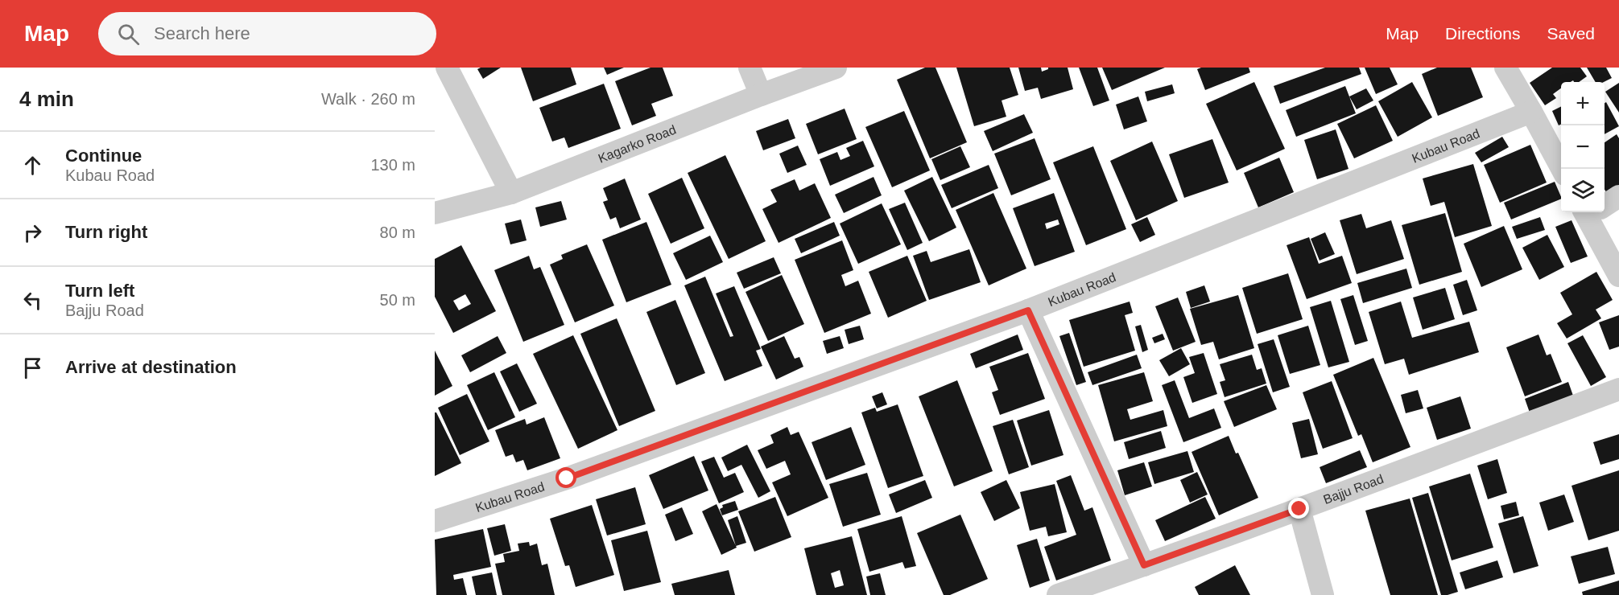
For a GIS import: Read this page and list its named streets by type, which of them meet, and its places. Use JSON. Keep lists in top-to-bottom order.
{
  "streets": {
    "street": ["Kagarko Road", "Kubau Road", "Bajju Road"]
  },
  "page": {
    "header": "Map",
    "search": "Search here",
    "nav": ["Map", "Directions", "Saved"],
    "heading": ["4 min", "Walk · 260 m"],
    "map_buttons": ["+", "−"],
    "list": [
      ["Continue", "Kubau Road", "130 m"],
      ["Turn right", "80 m"],
      ["Turn left", "Bajju Road", "50 m"],
      "Arrive at destination"
    ]
  }
}
